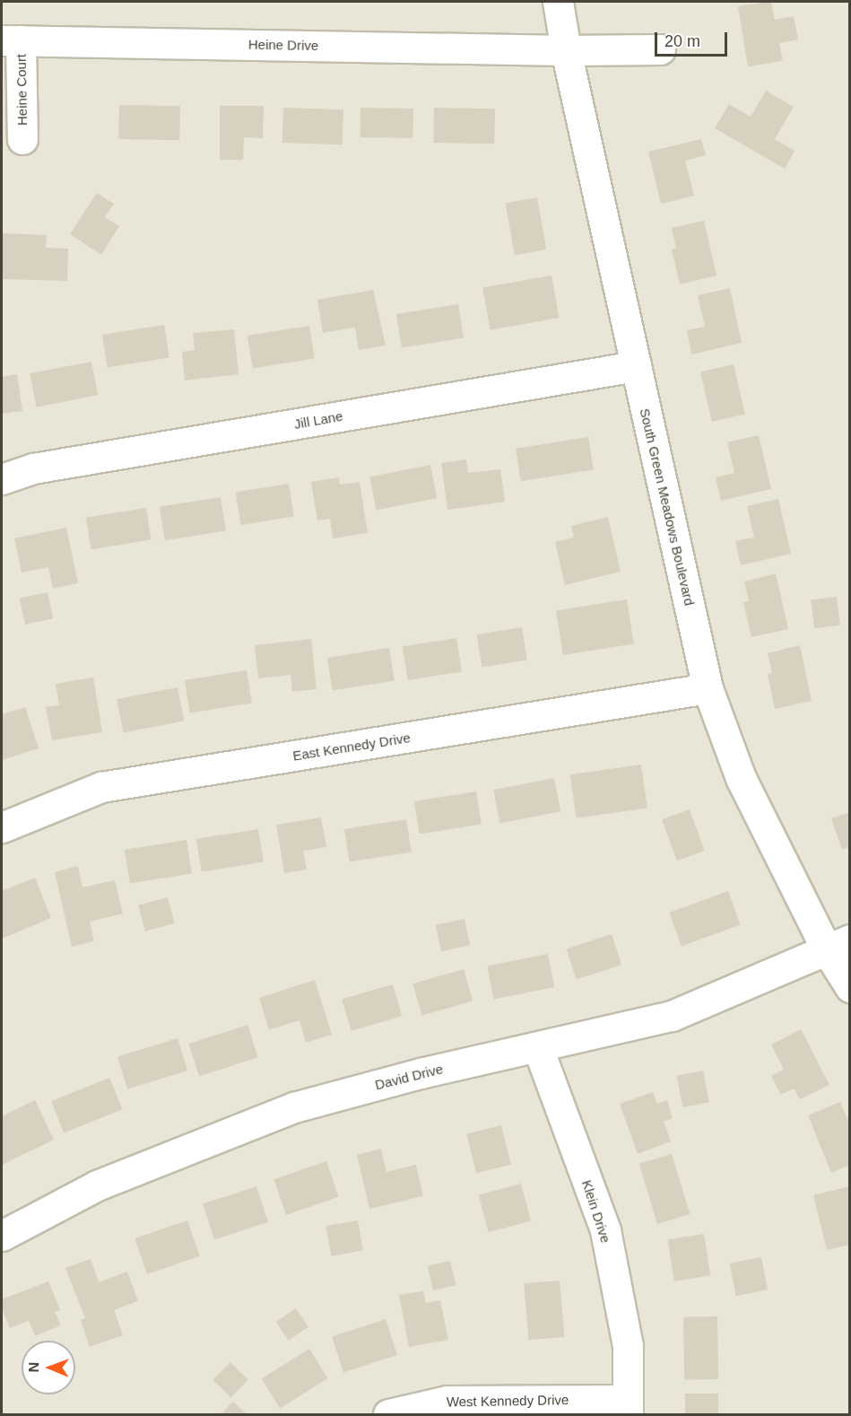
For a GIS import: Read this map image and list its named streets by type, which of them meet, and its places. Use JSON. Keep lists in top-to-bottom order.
{
  "streets": {
    "street": [
      "Heine Drive",
      "Heine Court",
      "Jill Lane",
      "South Green Meadows Boulevard",
      "East Kennedy Drive",
      "David Drive",
      "Klein Drive",
      "West Kennedy Drive"
    ]
  },
  "crossings": [
    ["Heine Drive", "Heine Court"],
    ["Heine Drive", "South Green Meadows Boulevard"],
    ["Jill Lane", "South Green Meadows Boulevard"],
    ["South Green Meadows Boulevard", "East Kennedy Drive"],
    ["South Green Meadows Boulevard", "David Drive"],
    ["David Drive", "Klein Drive"],
    ["Klein Drive", "West Kennedy Drive"]
  ],
  "scale_bar": "20 m",
  "north": "left"
}
